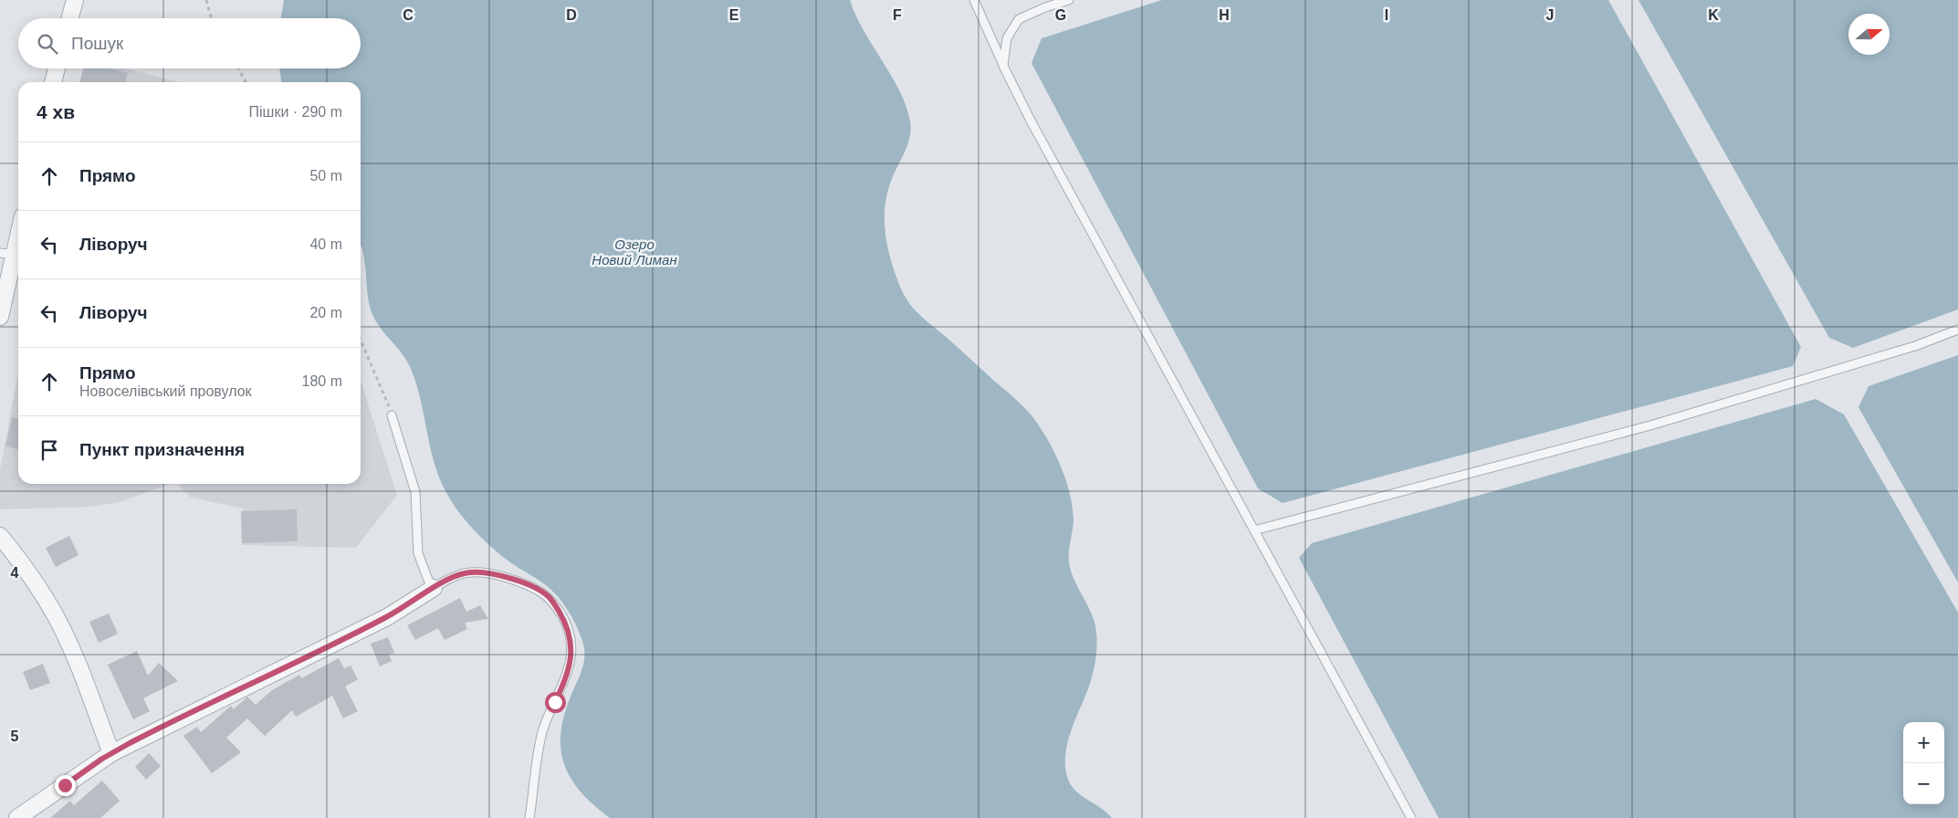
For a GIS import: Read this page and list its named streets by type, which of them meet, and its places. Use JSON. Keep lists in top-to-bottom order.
{
  "water": ["Озеро Новий Лиман"],
  "north": "right",
  "page": {
    "search": "Пошук",
    "heading": ["4 хв", "Пішки · 290 m"],
    "list": [
      ["Прямо", "50 m"],
      ["Ліворуч", "40 m"],
      ["Ліворуч", "20 m"],
      ["Прямо", "Новоселівський провулок", "180 m"],
      "Пункт призначення"
    ],
    "map_buttons": ["+", "−"]
  },
  "grid": {
    "columns": [
      "C",
      "D",
      "E",
      "F",
      "G",
      "H",
      "I",
      "J",
      "K"
    ],
    "rows": ["4", "5"]
  }
}
